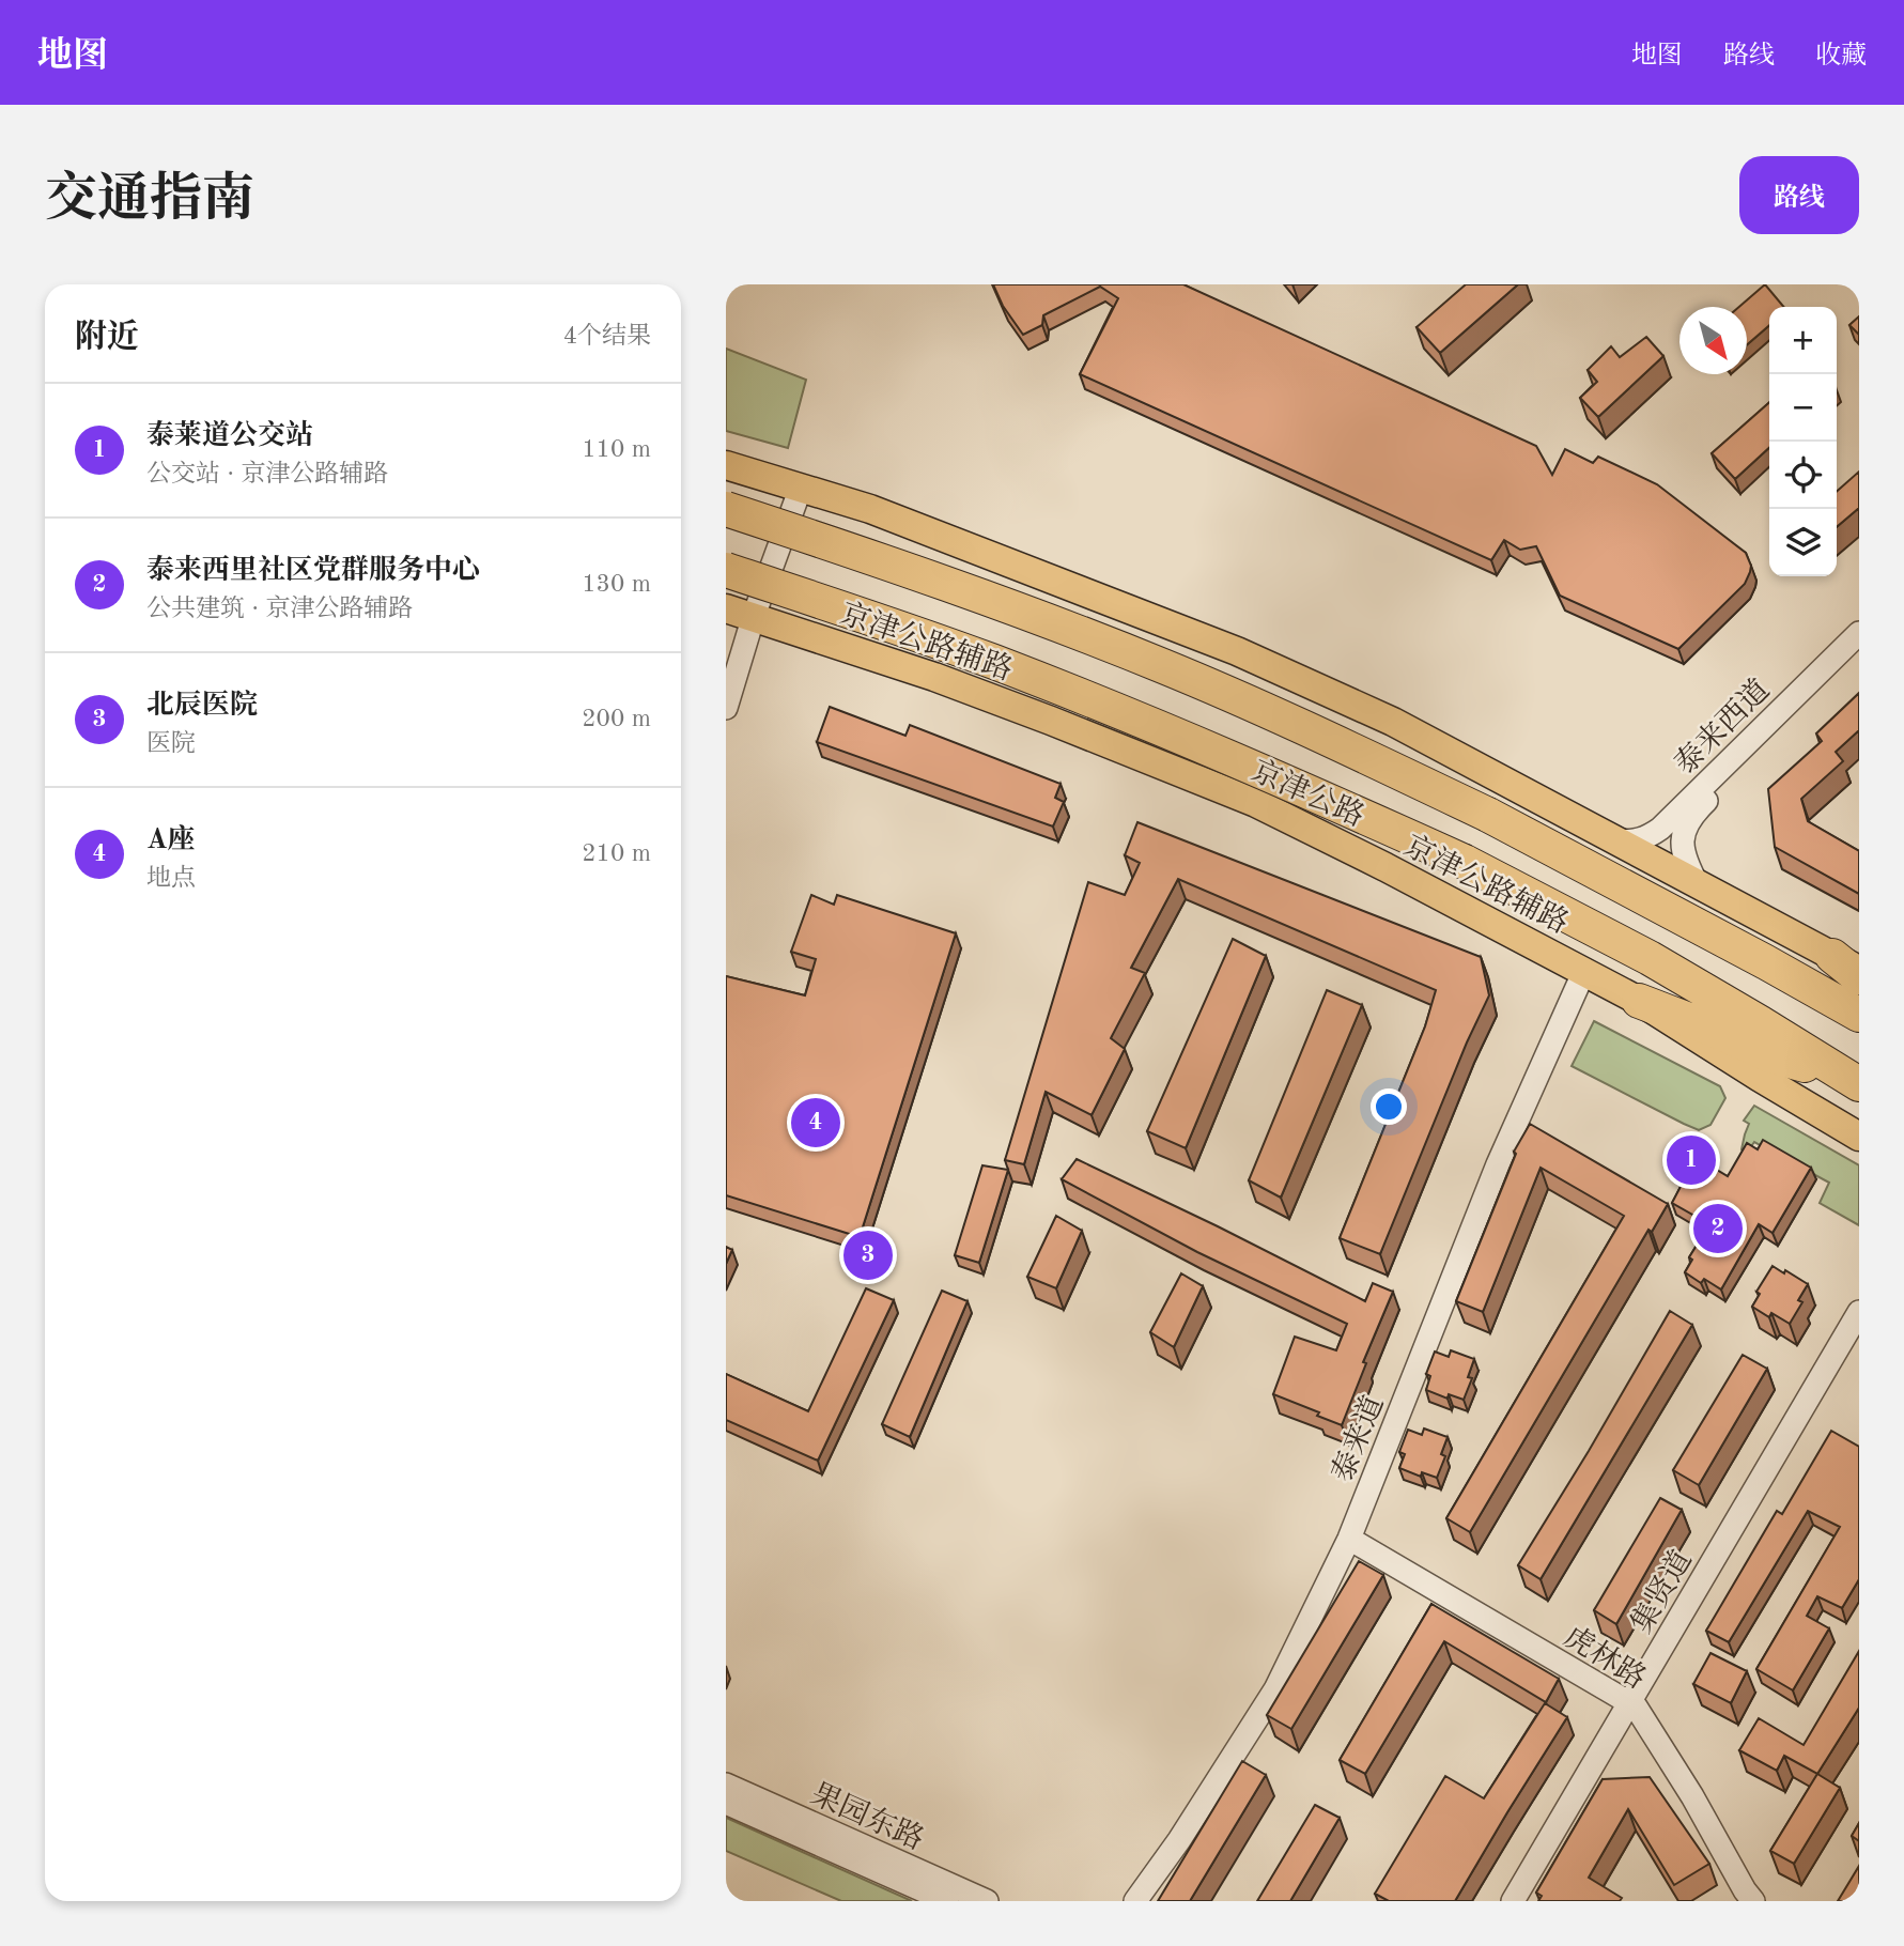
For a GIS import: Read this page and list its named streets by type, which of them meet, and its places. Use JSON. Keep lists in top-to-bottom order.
{
  "streets": {
    "highway": ["京津公路"],
    "main road": ["京津公路辅路"],
    "street": [
      "泰来西道",
      "泰来道",
      "集贤道",
      "虎林路",
      "果园东路"
    ]
  },
  "crossings": [
    ["京津公路辅路", "泰来道"],
    ["泰来道", "虎林路"],
    ["集贤道", "虎林路"]
  ],
  "north": "bottom right",
  "page": {
    "header": "地图",
    "nav": ["地图", "路线", "收藏"],
    "title": "交通指南",
    "buttons": "路线",
    "heading": ["附近", "4个结果"],
    "map_buttons": ["+", "−"],
    "list": [
      {
        "mark": "1",
        "name": "泰莱道公交站",
        "note": "公交站 · 京津公路辅路",
        "value": "110 m"
      },
      {
        "mark": "2",
        "name": "泰来西里社区党群服务中心",
        "note": "公共建筑 · 京津公路辅路",
        "value": "130 m"
      },
      {
        "mark": "3",
        "name": "北辰医院",
        "note": "医院",
        "value": "200 m"
      },
      {
        "mark": "4",
        "name": "A座",
        "note": "地点",
        "value": "210 m"
      }
    ],
    "pins": [
      "4",
      "1",
      "2",
      "3"
    ]
  }
}
